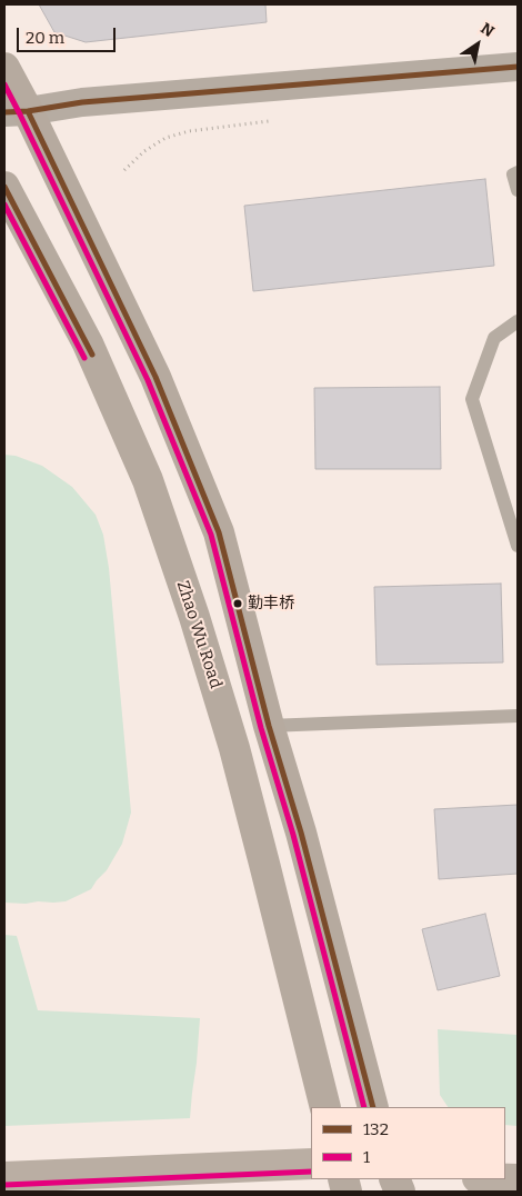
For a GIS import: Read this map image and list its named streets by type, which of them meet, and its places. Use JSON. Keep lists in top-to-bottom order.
{
  "streets": {
    "main road": ["Zhao Wu Road"]
  },
  "places": ["勤丰桥"],
  "lines": ["transit line 132", "transit line 1"],
  "legend": ["132", "1"],
  "scale_bar": "20 m",
  "north": "top right"
}
